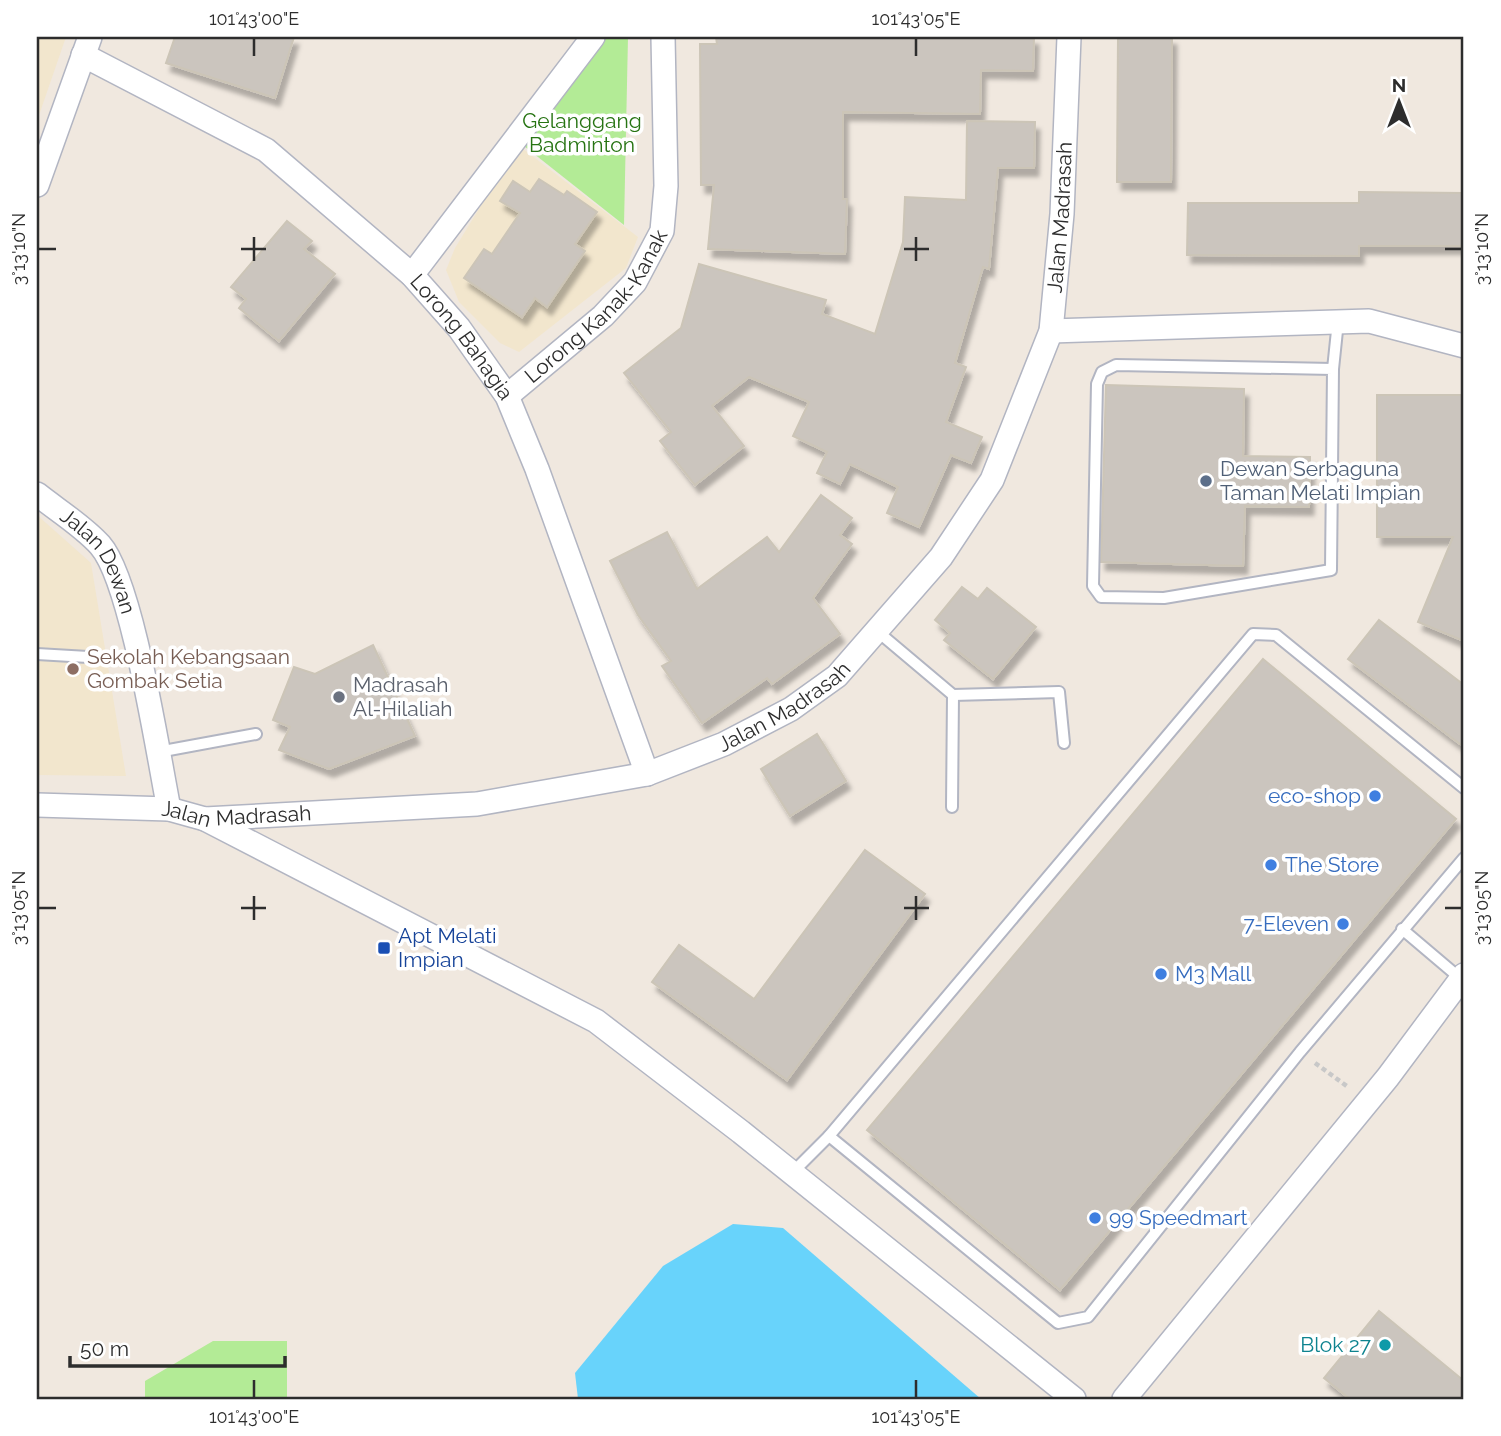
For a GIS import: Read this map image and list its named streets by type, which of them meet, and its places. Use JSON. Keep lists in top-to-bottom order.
{
  "streets": {
    "street": [
      "Jalan Madrasah",
      "Lorong Kanak-Kanak",
      "Lorong Bahagia",
      "Jalan Dewan"
    ]
  },
  "crossings": [
    ["Jalan Madrasah", "Lorong Bahagia"],
    ["Jalan Madrasah", "Jalan Dewan"],
    ["Lorong Kanak-Kanak", "Lorong Bahagia"]
  ],
  "parks": ["Gelanggang Badminton"],
  "places": {
    "other": [
      "Dewan Serbaguna Taman Melati Impian",
      "Sekolah Kebangsaan Gombak Setia",
      "Madrasah Al-Hilaliah",
      "eco-shop",
      "The Store",
      "7-Eleven",
      "M3 Mall",
      "99 Speedmart",
      "Blok 27"
    ],
    "transit": ["Apt Melati Impian"]
  },
  "scale_bar": "50 m",
  "north": "top",
  "coordinates": [
    "101°43'00\"E",
    "101°43'05\"E",
    "3°13'10\"N",
    "3°13'05\"N"
  ]
}
